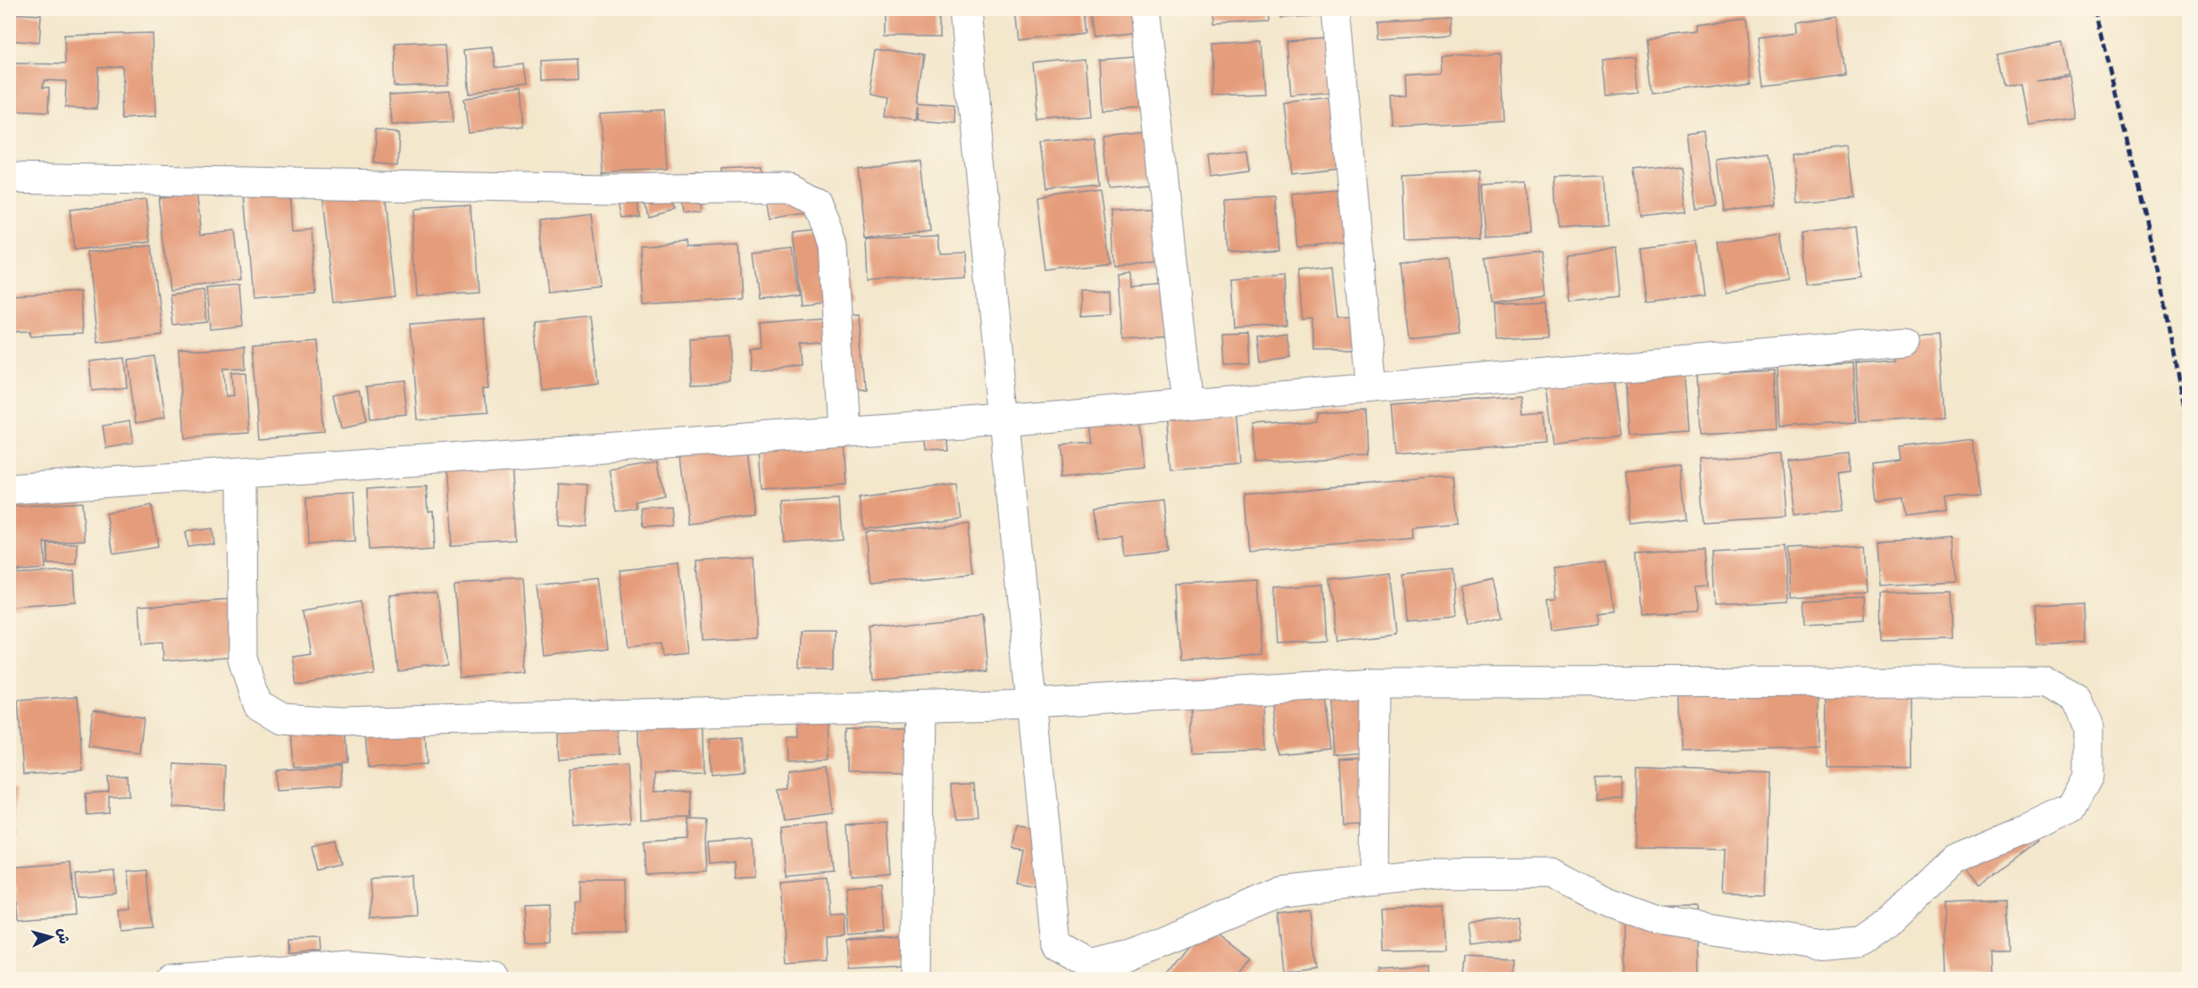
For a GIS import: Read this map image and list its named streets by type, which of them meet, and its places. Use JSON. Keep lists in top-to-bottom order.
{
  "north": "right"
}
